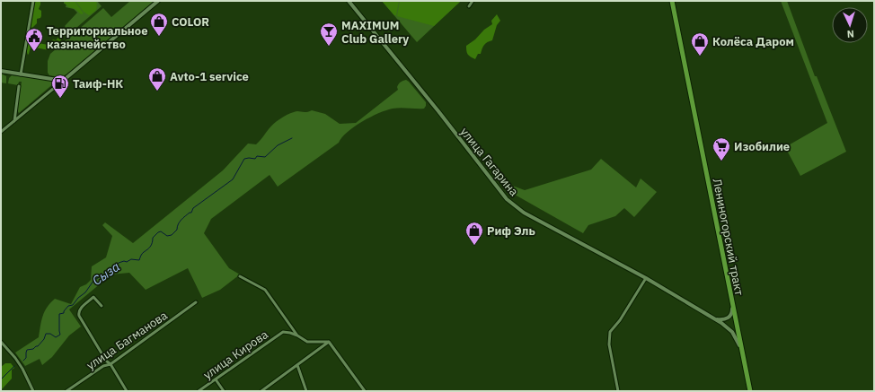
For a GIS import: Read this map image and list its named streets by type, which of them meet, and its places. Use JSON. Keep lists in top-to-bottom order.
{
  "streets": {
    "main road": ["Лениногорский тракт"],
    "street": ["улица Гагарина", "улица Багманова", "улица Кирова"]
  },
  "crossings": [
    ["улица Гагарина", "Лениногорский тракт"]
  ],
  "water": ["Сыза"],
  "places": {
    "shop": [
      "COLOR",
      "Колёса Даром",
      "Avto-1 service",
      "Риф Эль"
    ],
    "bar": ["MAXIMUM Club Gallery"],
    "public building": ["Территориальное казначейство"],
    "fuel station": ["Таиф-НК"],
    "supermarket": ["Изобилие"]
  },
  "north": "bottom"
}
